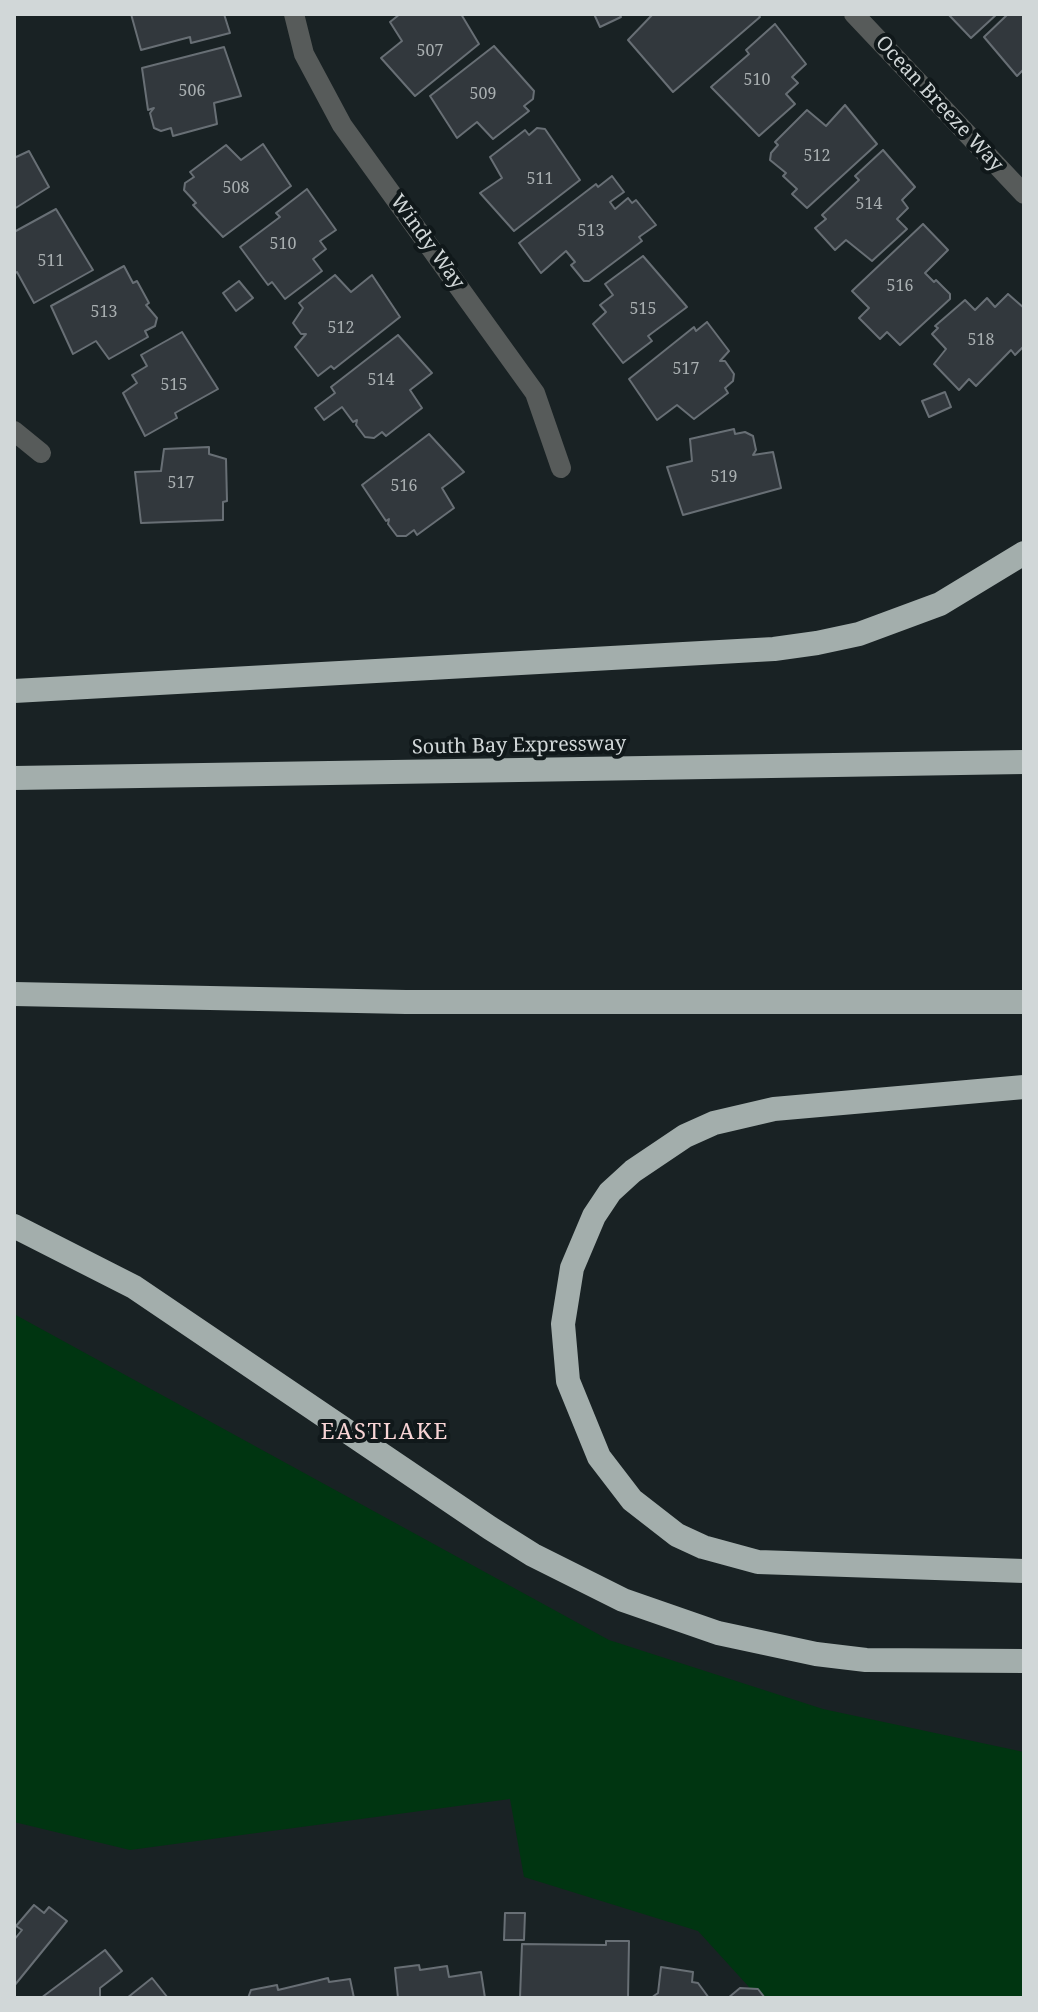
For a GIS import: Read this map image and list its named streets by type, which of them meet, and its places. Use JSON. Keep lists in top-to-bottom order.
{
  "streets": {
    "highway": ["South Bay Expressway"],
    "street": ["Ocean Breeze Way", "Windy Way"]
  },
  "districts": ["EASTLAKE"],
  "house_numbers": [
    "507",
    "510",
    "506",
    "509",
    "512",
    "511",
    "508",
    "514",
    "513",
    "510",
    "511",
    "516",
    "515",
    "513",
    "512",
    "518",
    "517",
    "514",
    "515",
    "519",
    "517",
    "516"
  ]
}
